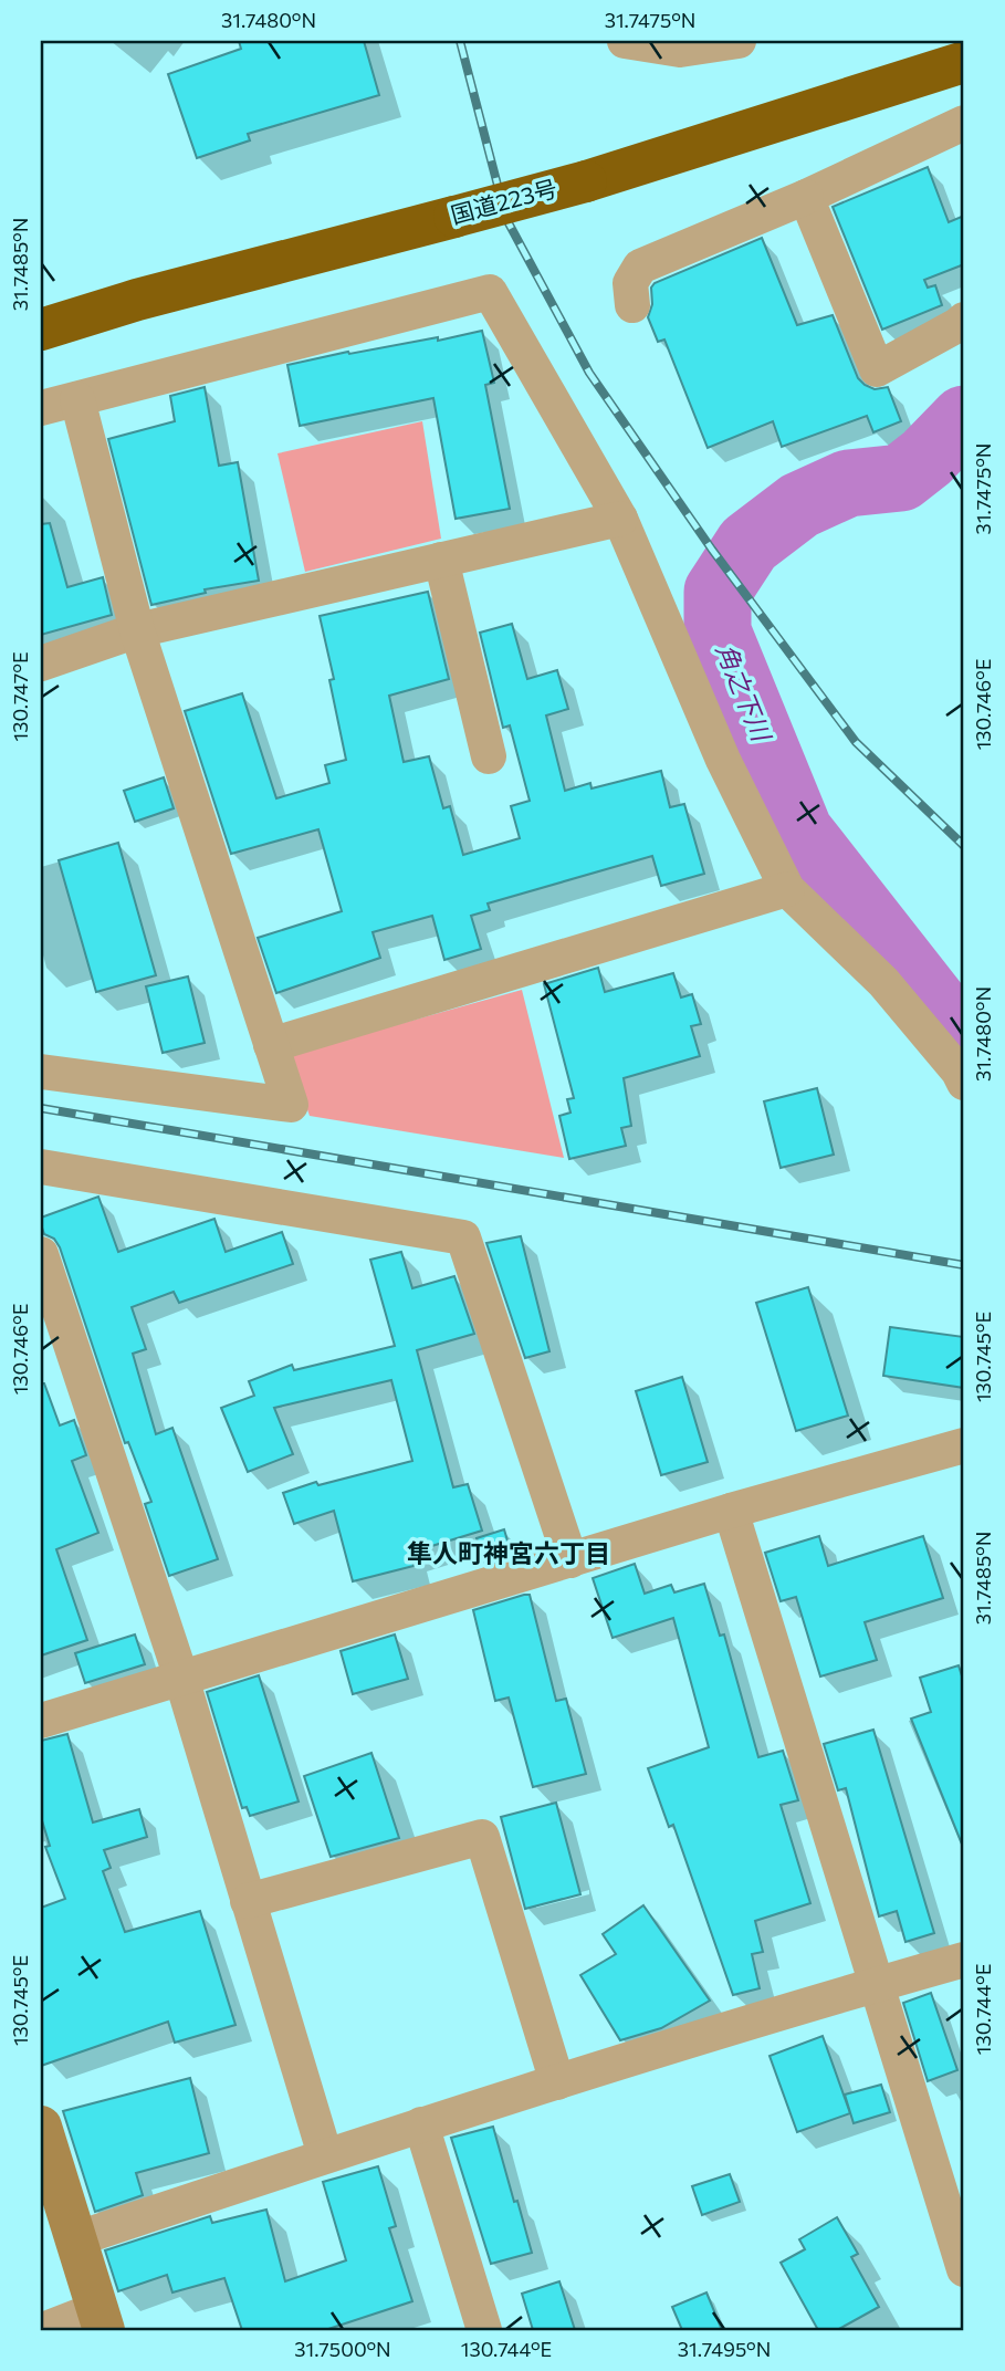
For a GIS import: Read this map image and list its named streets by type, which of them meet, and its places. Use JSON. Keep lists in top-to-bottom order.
{
  "streets": {
    "highway": ["国道223号"]
  },
  "districts": ["隼人町神宮六丁目"],
  "water": ["角之下川"],
  "coordinates": [
    "31.7480°N",
    "31.7475°N",
    "31.7485°N",
    "130.747°E",
    "130.746°E",
    "130.745°E",
    "130.744°E",
    "31.7500°N",
    "31.7495°N"
  ]
}
